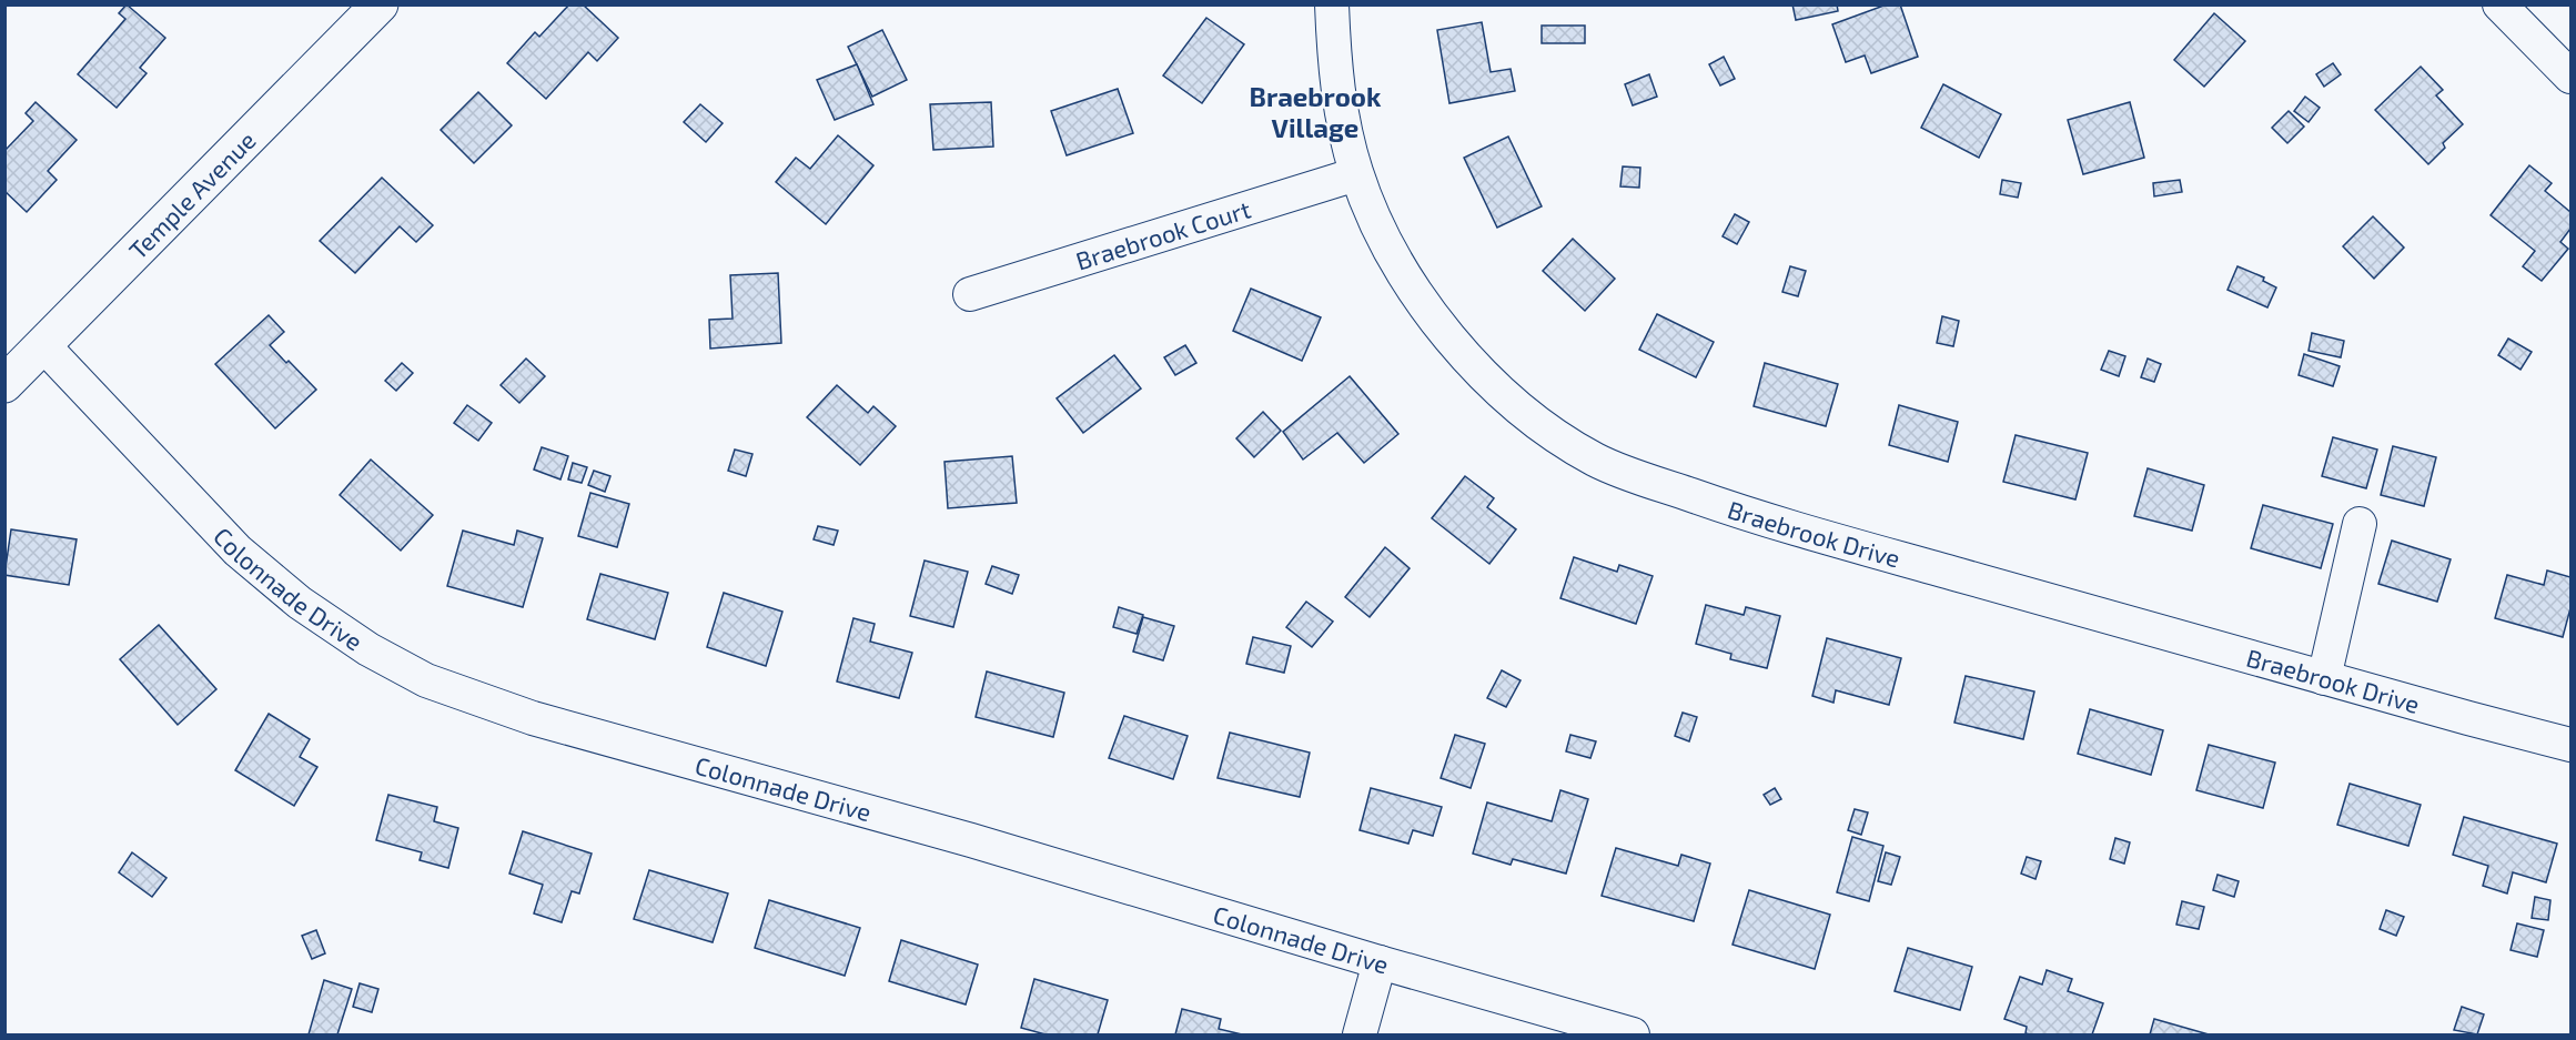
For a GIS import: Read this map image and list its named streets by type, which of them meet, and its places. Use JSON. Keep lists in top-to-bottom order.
{
  "streets": {
    "street": [
      "Temple Avenue",
      "Braebrook Court",
      "Braebrook Drive",
      "Colonnade Drive"
    ]
  },
  "crossings": [
    ["Temple Avenue", "Colonnade Drive"],
    ["Braebrook Court", "Braebrook Drive"]
  ],
  "districts": ["Braebrook Village"]
}
